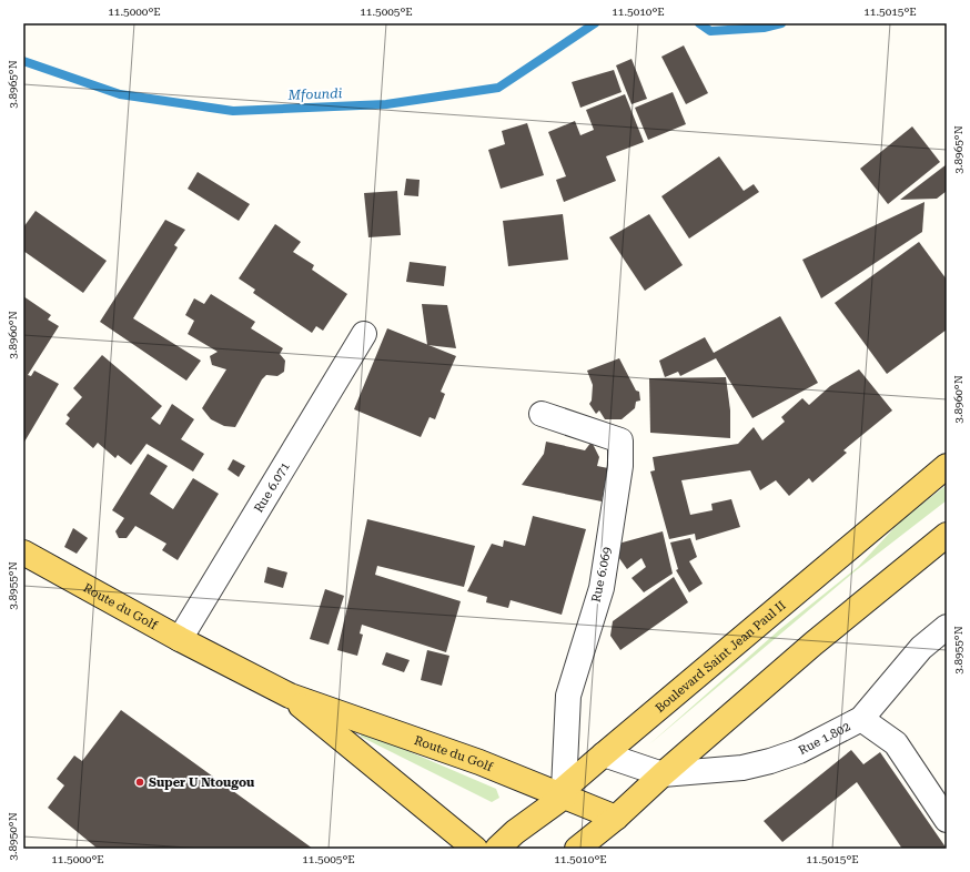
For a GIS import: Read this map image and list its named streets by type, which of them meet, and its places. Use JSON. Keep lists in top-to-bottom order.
{
  "streets": {
    "main road": ["Route du Golf", "Boulevard Saint Jean Paul II"],
    "street": ["Rue 6.071", "Rue 6.069", "Rue 1.802"]
  },
  "crossings": [
    ["Rue 6.071", "Route du Golf"],
    ["Rue 6.069", "Route du Golf"],
    ["Rue 6.069", "Boulevard Saint Jean Paul II"],
    ["Route du Golf", "Boulevard Saint Jean Paul II"]
  ],
  "water": ["Mfoundi"],
  "places": ["Super U Ntougou"],
  "coordinates": [
    "11.5000°E",
    "11.5005°E",
    "11.5010°E",
    "11.5015°E",
    "3.8965°N",
    "3.8960°N",
    "3.8955°N",
    "3.8950°N"
  ]
}
